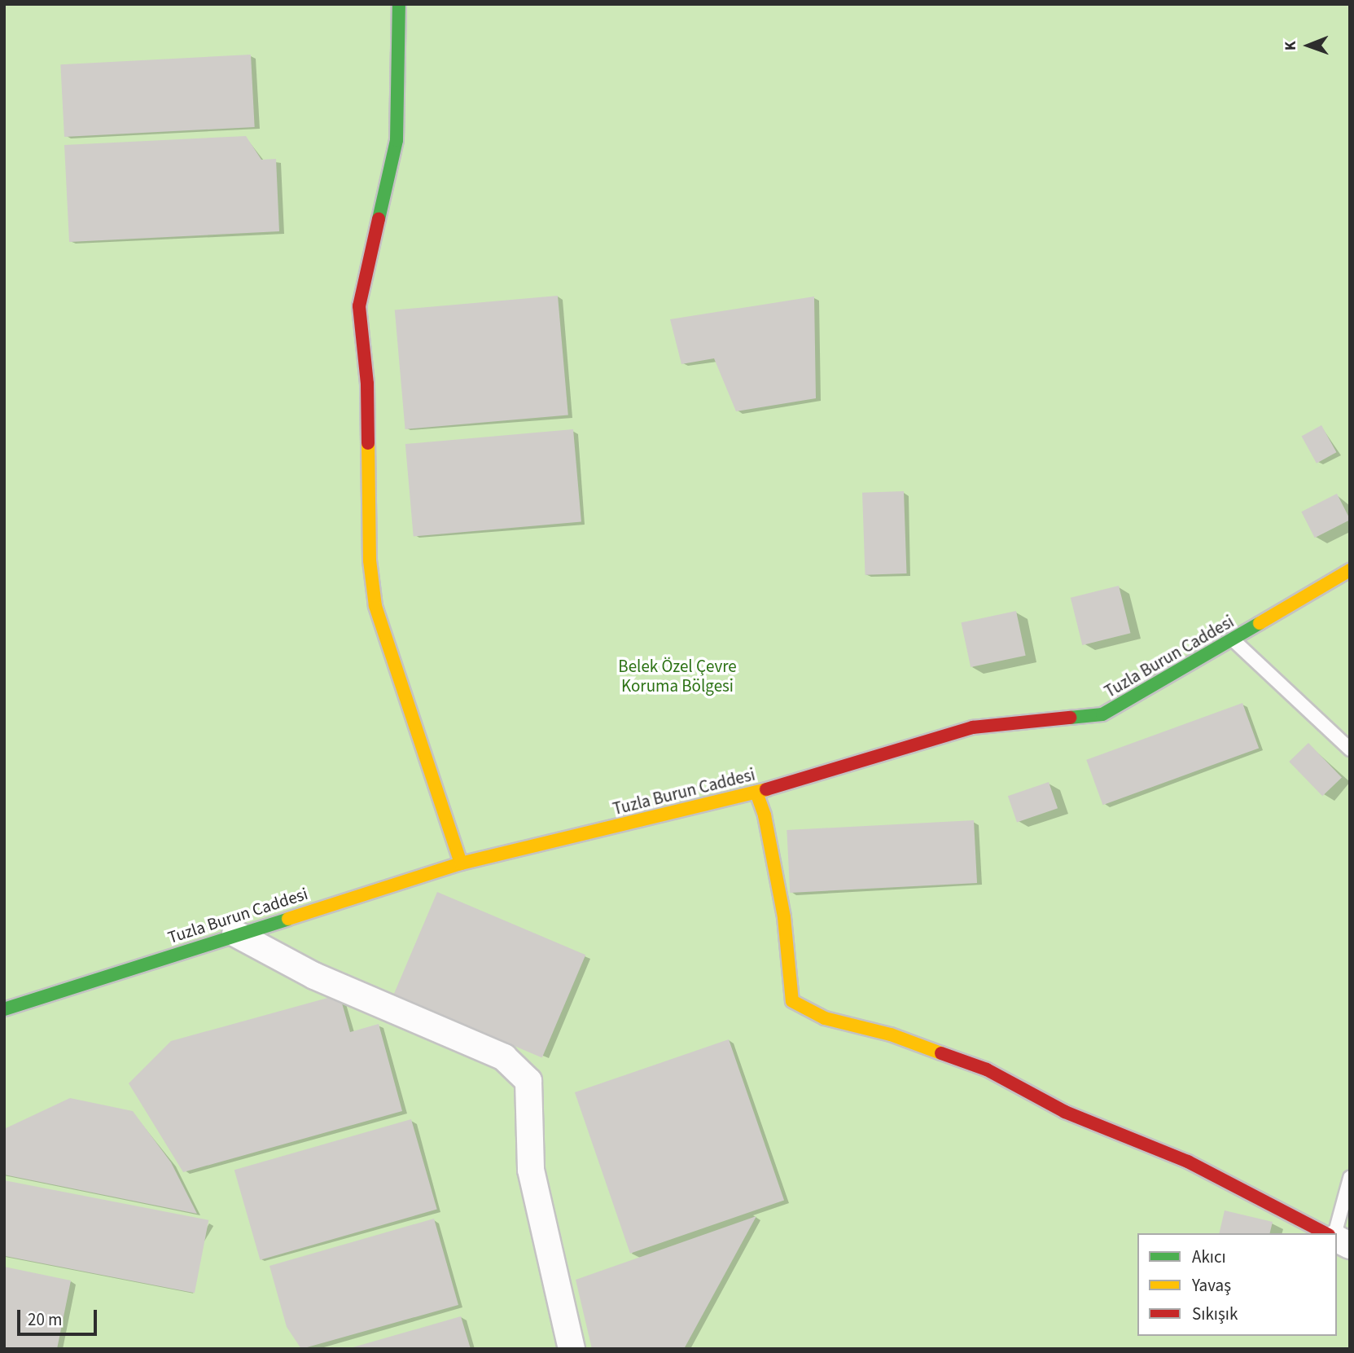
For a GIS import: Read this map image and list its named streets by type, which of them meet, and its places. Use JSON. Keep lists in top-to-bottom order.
{
  "streets": {
    "street": ["Tuzla Burun Caddesi"]
  },
  "parks": ["Belek Özel Çevre Koruma Bölgesi"],
  "legend": ["Akıcı", "Yavaş", "Sıkışık"],
  "scale_bar": "20 m",
  "north": "left"
}
